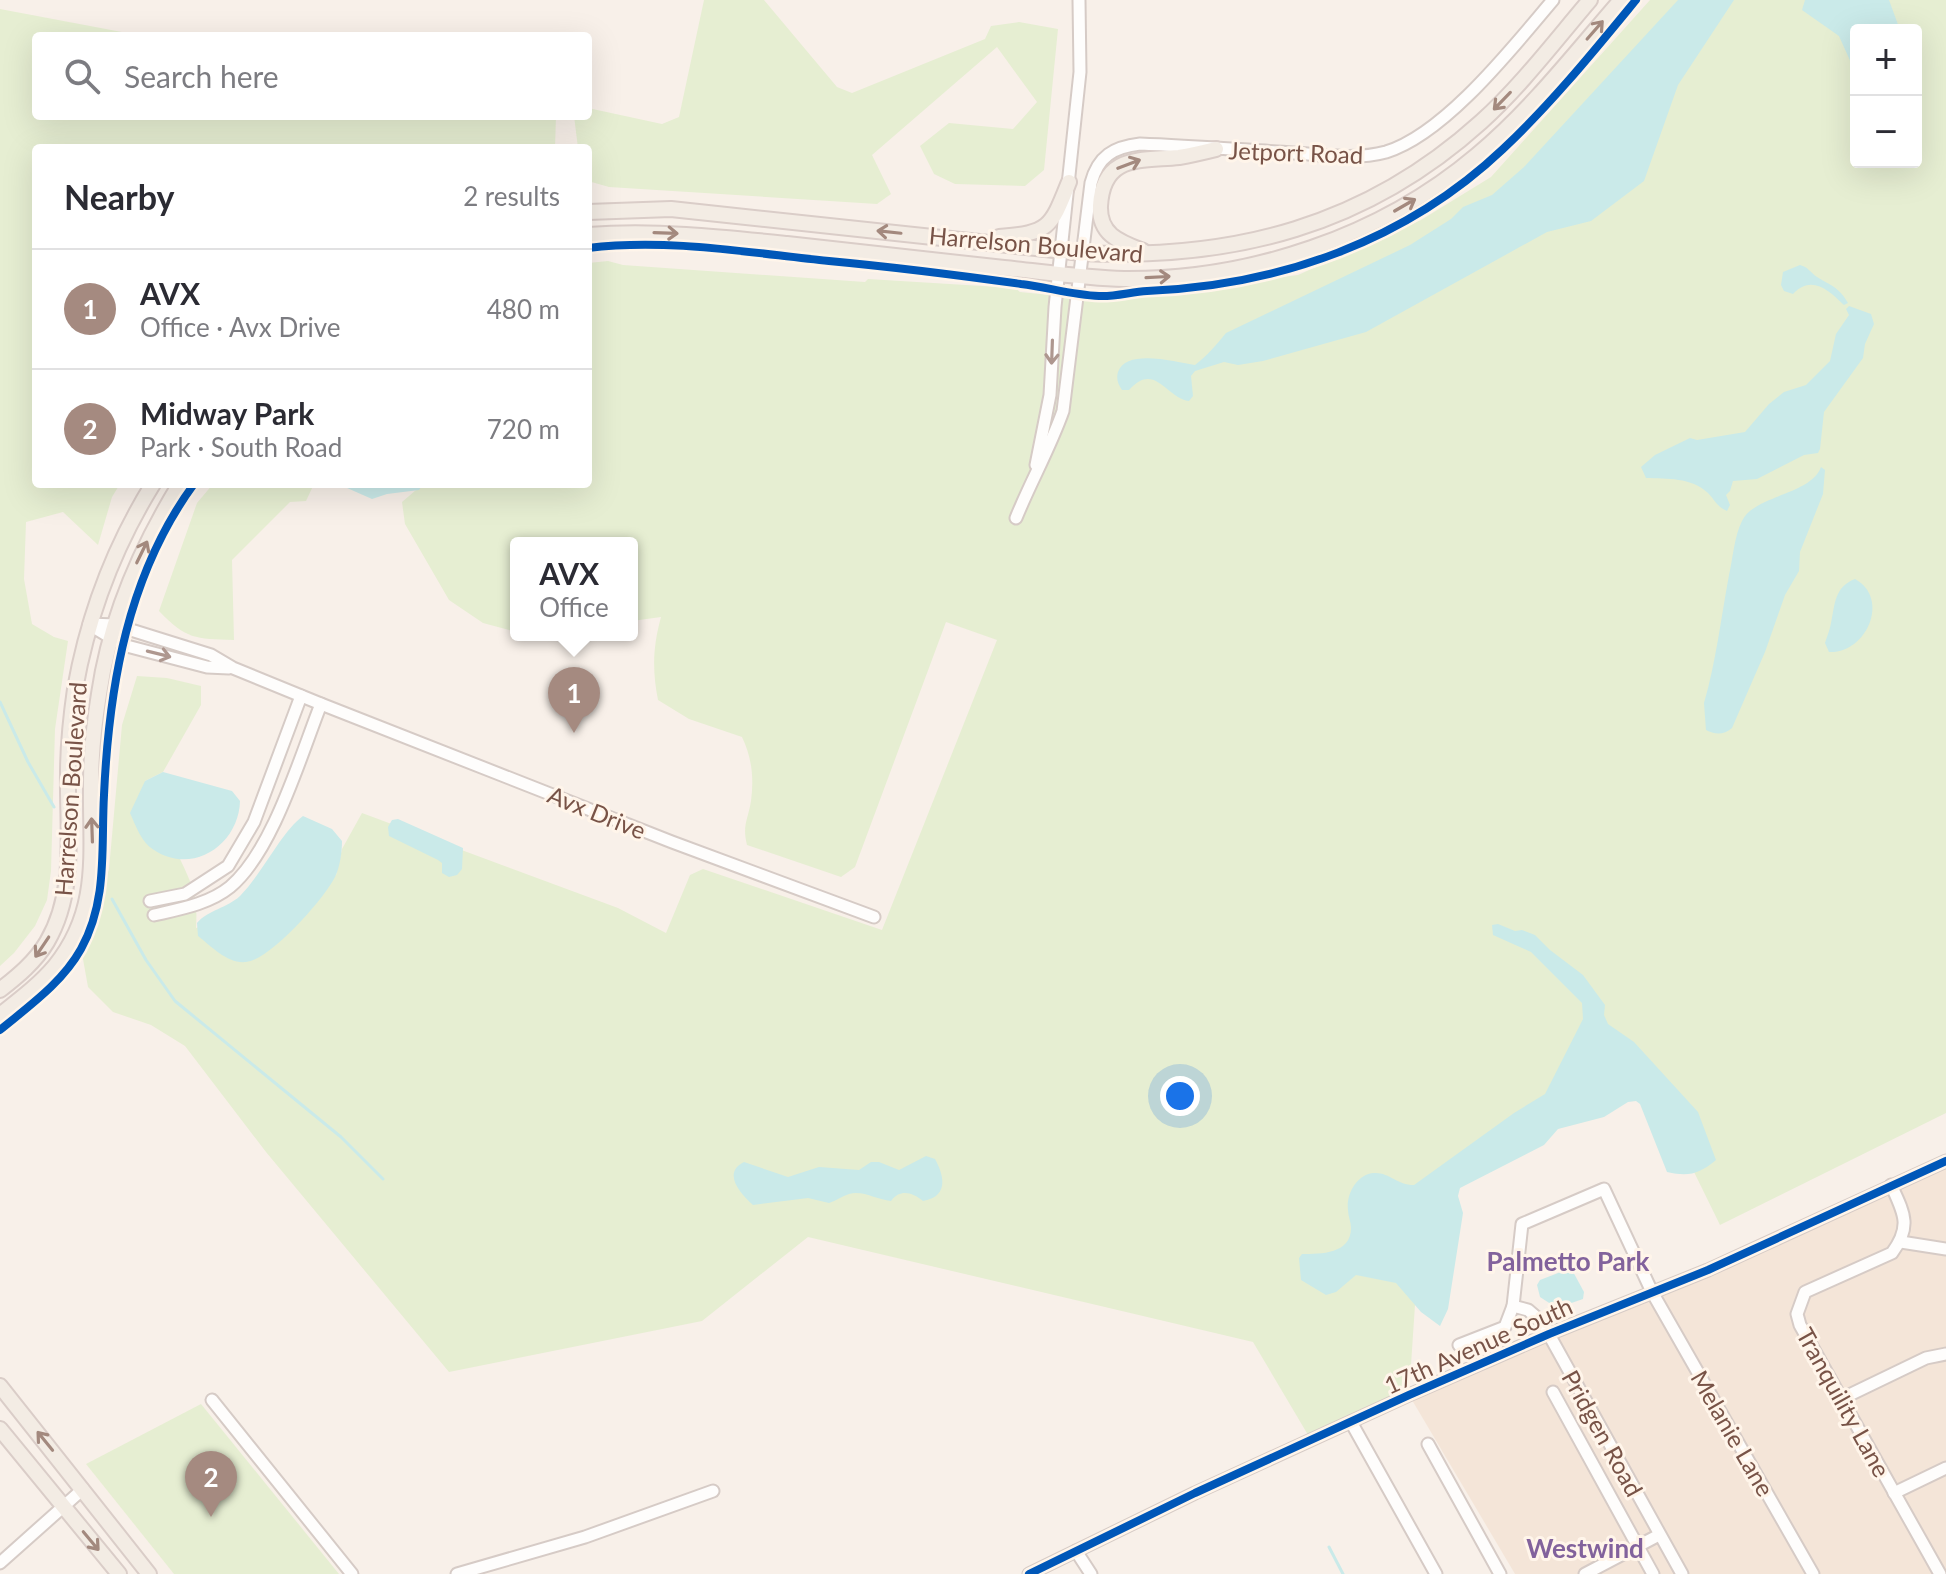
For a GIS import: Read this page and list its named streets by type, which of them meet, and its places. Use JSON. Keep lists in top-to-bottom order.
{
  "streets": {
    "main road": ["Harrelson Boulevard"],
    "street": [
      "Jetport Road",
      "Avx Drive",
      "17th Avenue South",
      "Tranquility Lane",
      "Pridgen Road",
      "Melanie Lane"
    ]
  },
  "crossings": [
    ["Jetport Road", "Harrelson Boulevard"],
    ["Harrelson Boulevard", "Avx Drive"],
    ["17th Avenue South", "Pridgen Road"],
    ["17th Avenue South", "Melanie Lane"],
    ["Pridgen Road", "Melanie Lane"]
  ],
  "districts": ["Palmetto Park", "Westwind"],
  "page": {
    "map_buttons": ["+", "−"],
    "search": "Search here",
    "heading": ["Nearby", "2 results"],
    "list": [
      {
        "mark": "1",
        "name": "AVX",
        "note": "Office · Avx Drive",
        "value": "480 m"
      },
      {
        "mark": "2",
        "name": "Midway Park",
        "note": "Park · South Road",
        "value": "720 m"
      }
    ],
    "popup": ["AVX", "Office"],
    "pins": ["1", "2"]
  }
}
